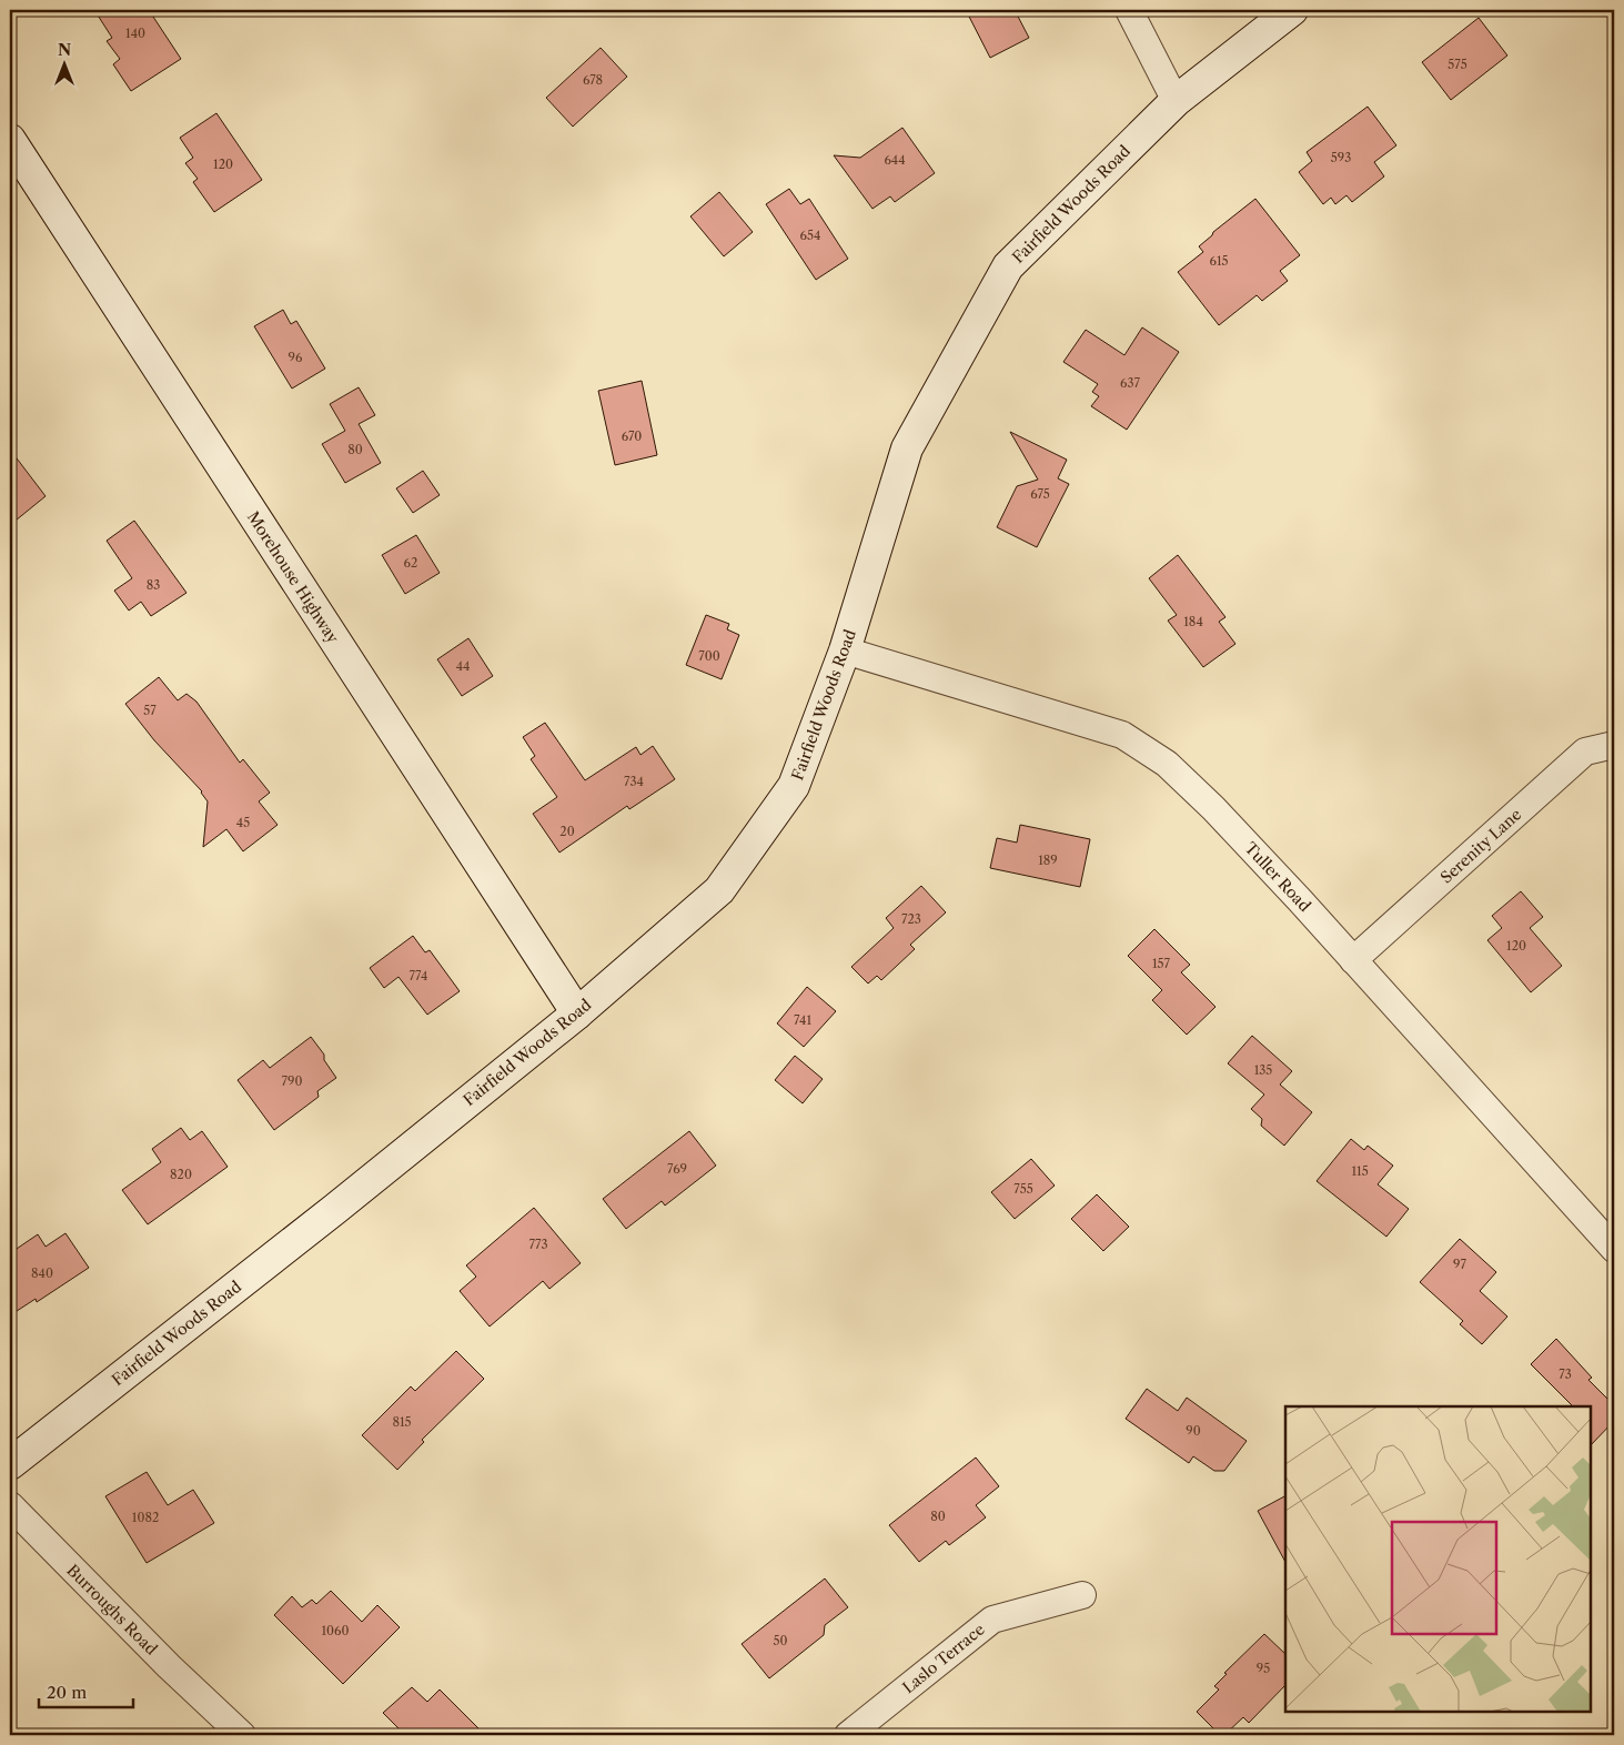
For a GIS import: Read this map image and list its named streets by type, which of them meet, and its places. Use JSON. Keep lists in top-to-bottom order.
{
  "streets": {
    "main road": ["Fairfield Woods Road", "Morehouse Highway"],
    "street": [
      "Serenity Lane",
      "Tuller Road",
      "Burroughs Road",
      "Laslo Terrace"
    ]
  },
  "crossings": [
    ["Fairfield Woods Road", "Morehouse Highway"],
    ["Fairfield Woods Road", "Tuller Road"],
    ["Serenity Lane", "Tuller Road"]
  ],
  "house_numbers": [
    "140",
    "575",
    "678",
    "593",
    "644",
    "120",
    "654",
    "615",
    "96",
    "637",
    "670",
    "80",
    "675",
    "62",
    "83",
    "184",
    "700",
    "44",
    "57",
    "734",
    "45",
    "20",
    "189",
    "723",
    "120",
    "157",
    "774",
    "741",
    "135",
    "790",
    "769",
    "115",
    "820",
    "755",
    "773",
    "97",
    "840",
    "73",
    "815",
    "90",
    "80",
    "1082",
    "1060",
    "50",
    "95"
  ],
  "scale_bar": "20 m",
  "north": "top"
}
